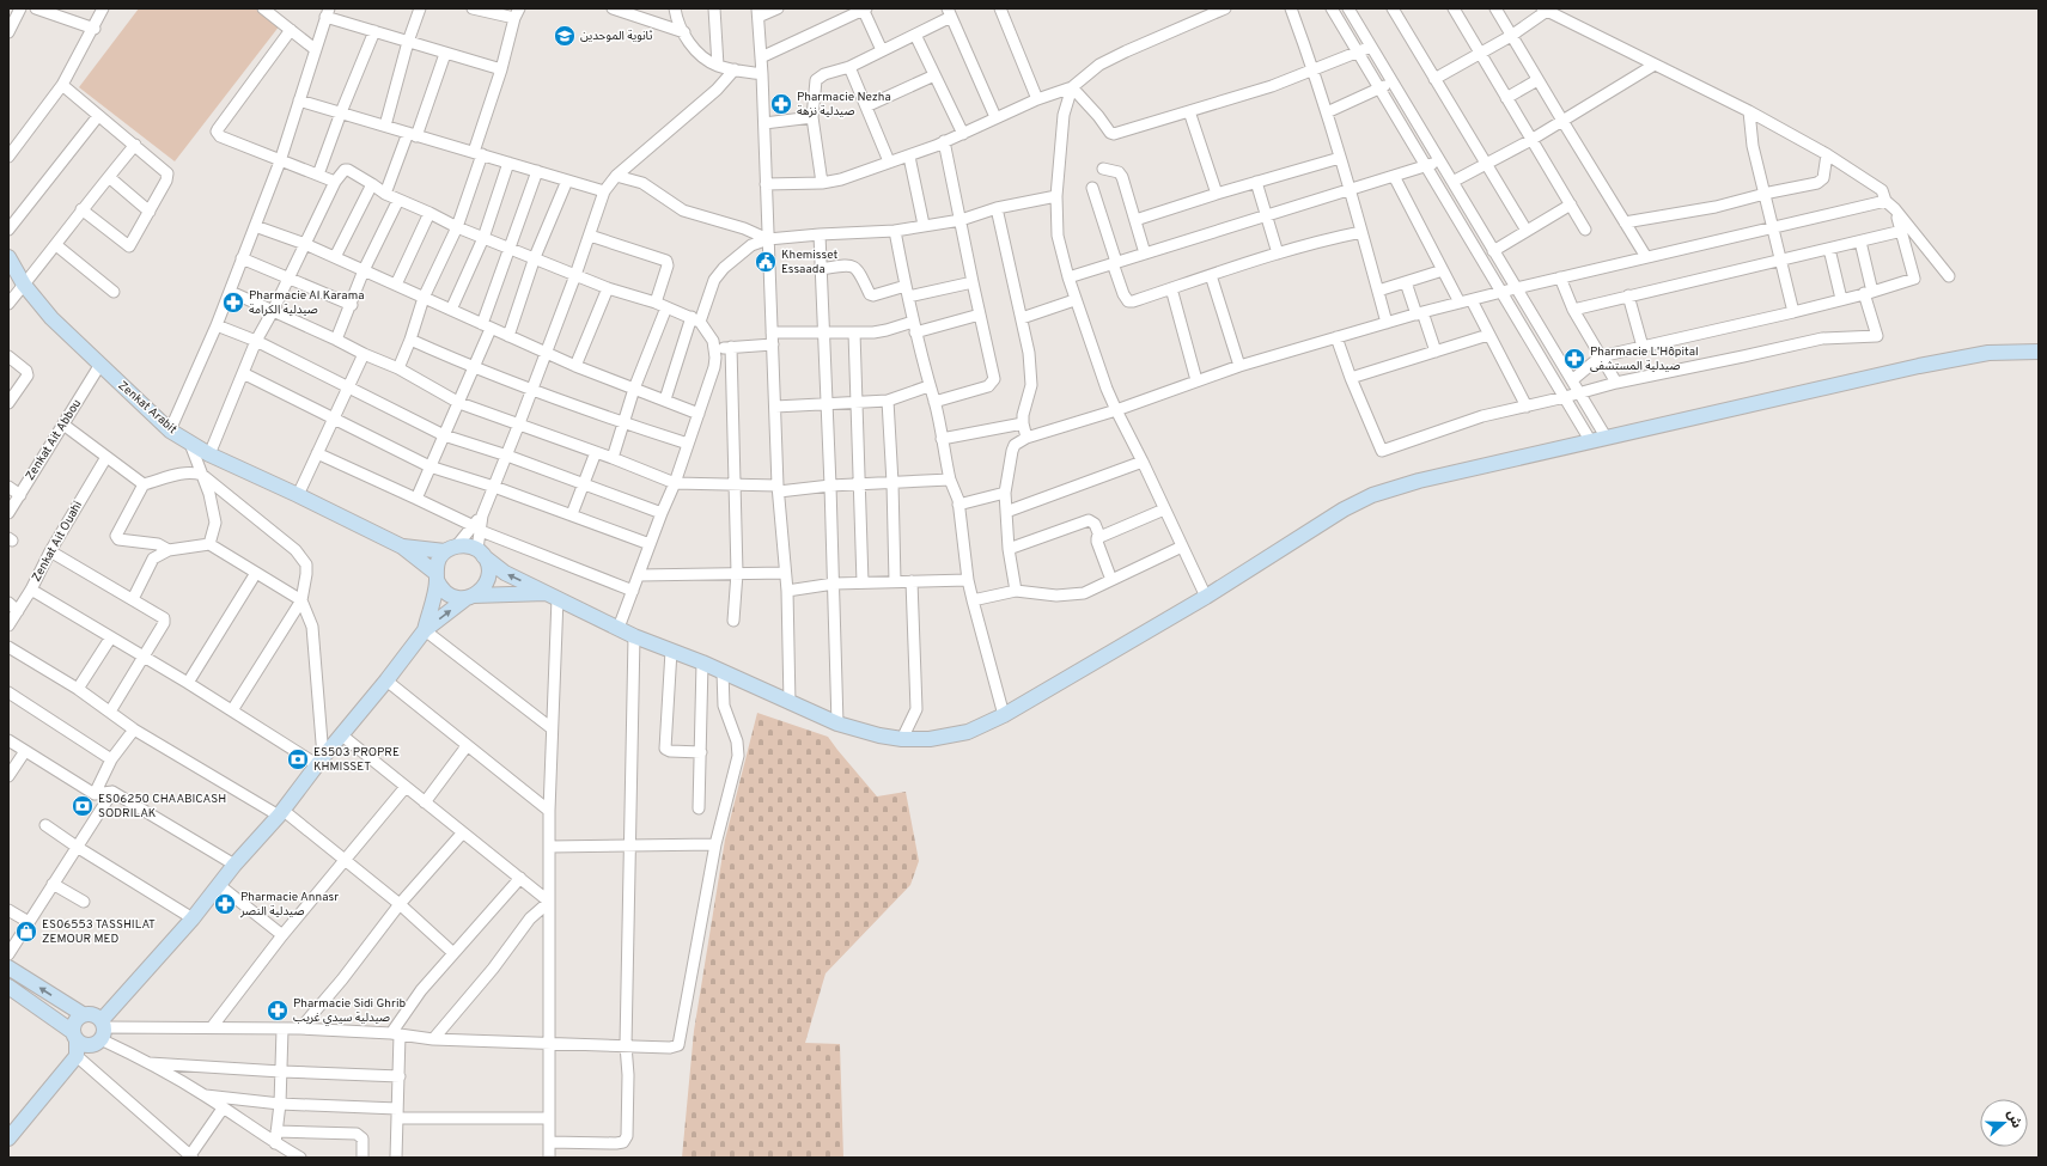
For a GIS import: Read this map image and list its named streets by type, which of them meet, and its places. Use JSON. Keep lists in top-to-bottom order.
{
  "streets": {
    "main road": ["Zenkat Arabit"],
    "street": ["Zenkat Ait Abbou", "Zenkat Ait Ouahi"]
  },
  "crossings": [
    ["Zenkat Arabit", "Zenkat Ait Abbou"]
  ],
  "places": {
    "school or university": ["ثانوية الموحدين"],
    "pharmacy": [
      "Pharmacie Nezha صيدلية نزهة",
      "Pharmacie Al Karama صيدلية الكرامة",
      "Pharmacie L'Hôpital صيدلية المستشفى",
      "Pharmacie Annasr صيدلية النصر",
      "Pharmacie Sidi Ghrib صيدلية سيدي غريب"
    ],
    "public building": ["Khemisset Essaada"],
    "bank": ["ES503 PROPRE KHMISSET", "ES06250 CHAABICASH SODRILAK"],
    "shop": ["ES06553 TASSHILAT ZEMOUR MED"]
  },
  "north": "right"
}
